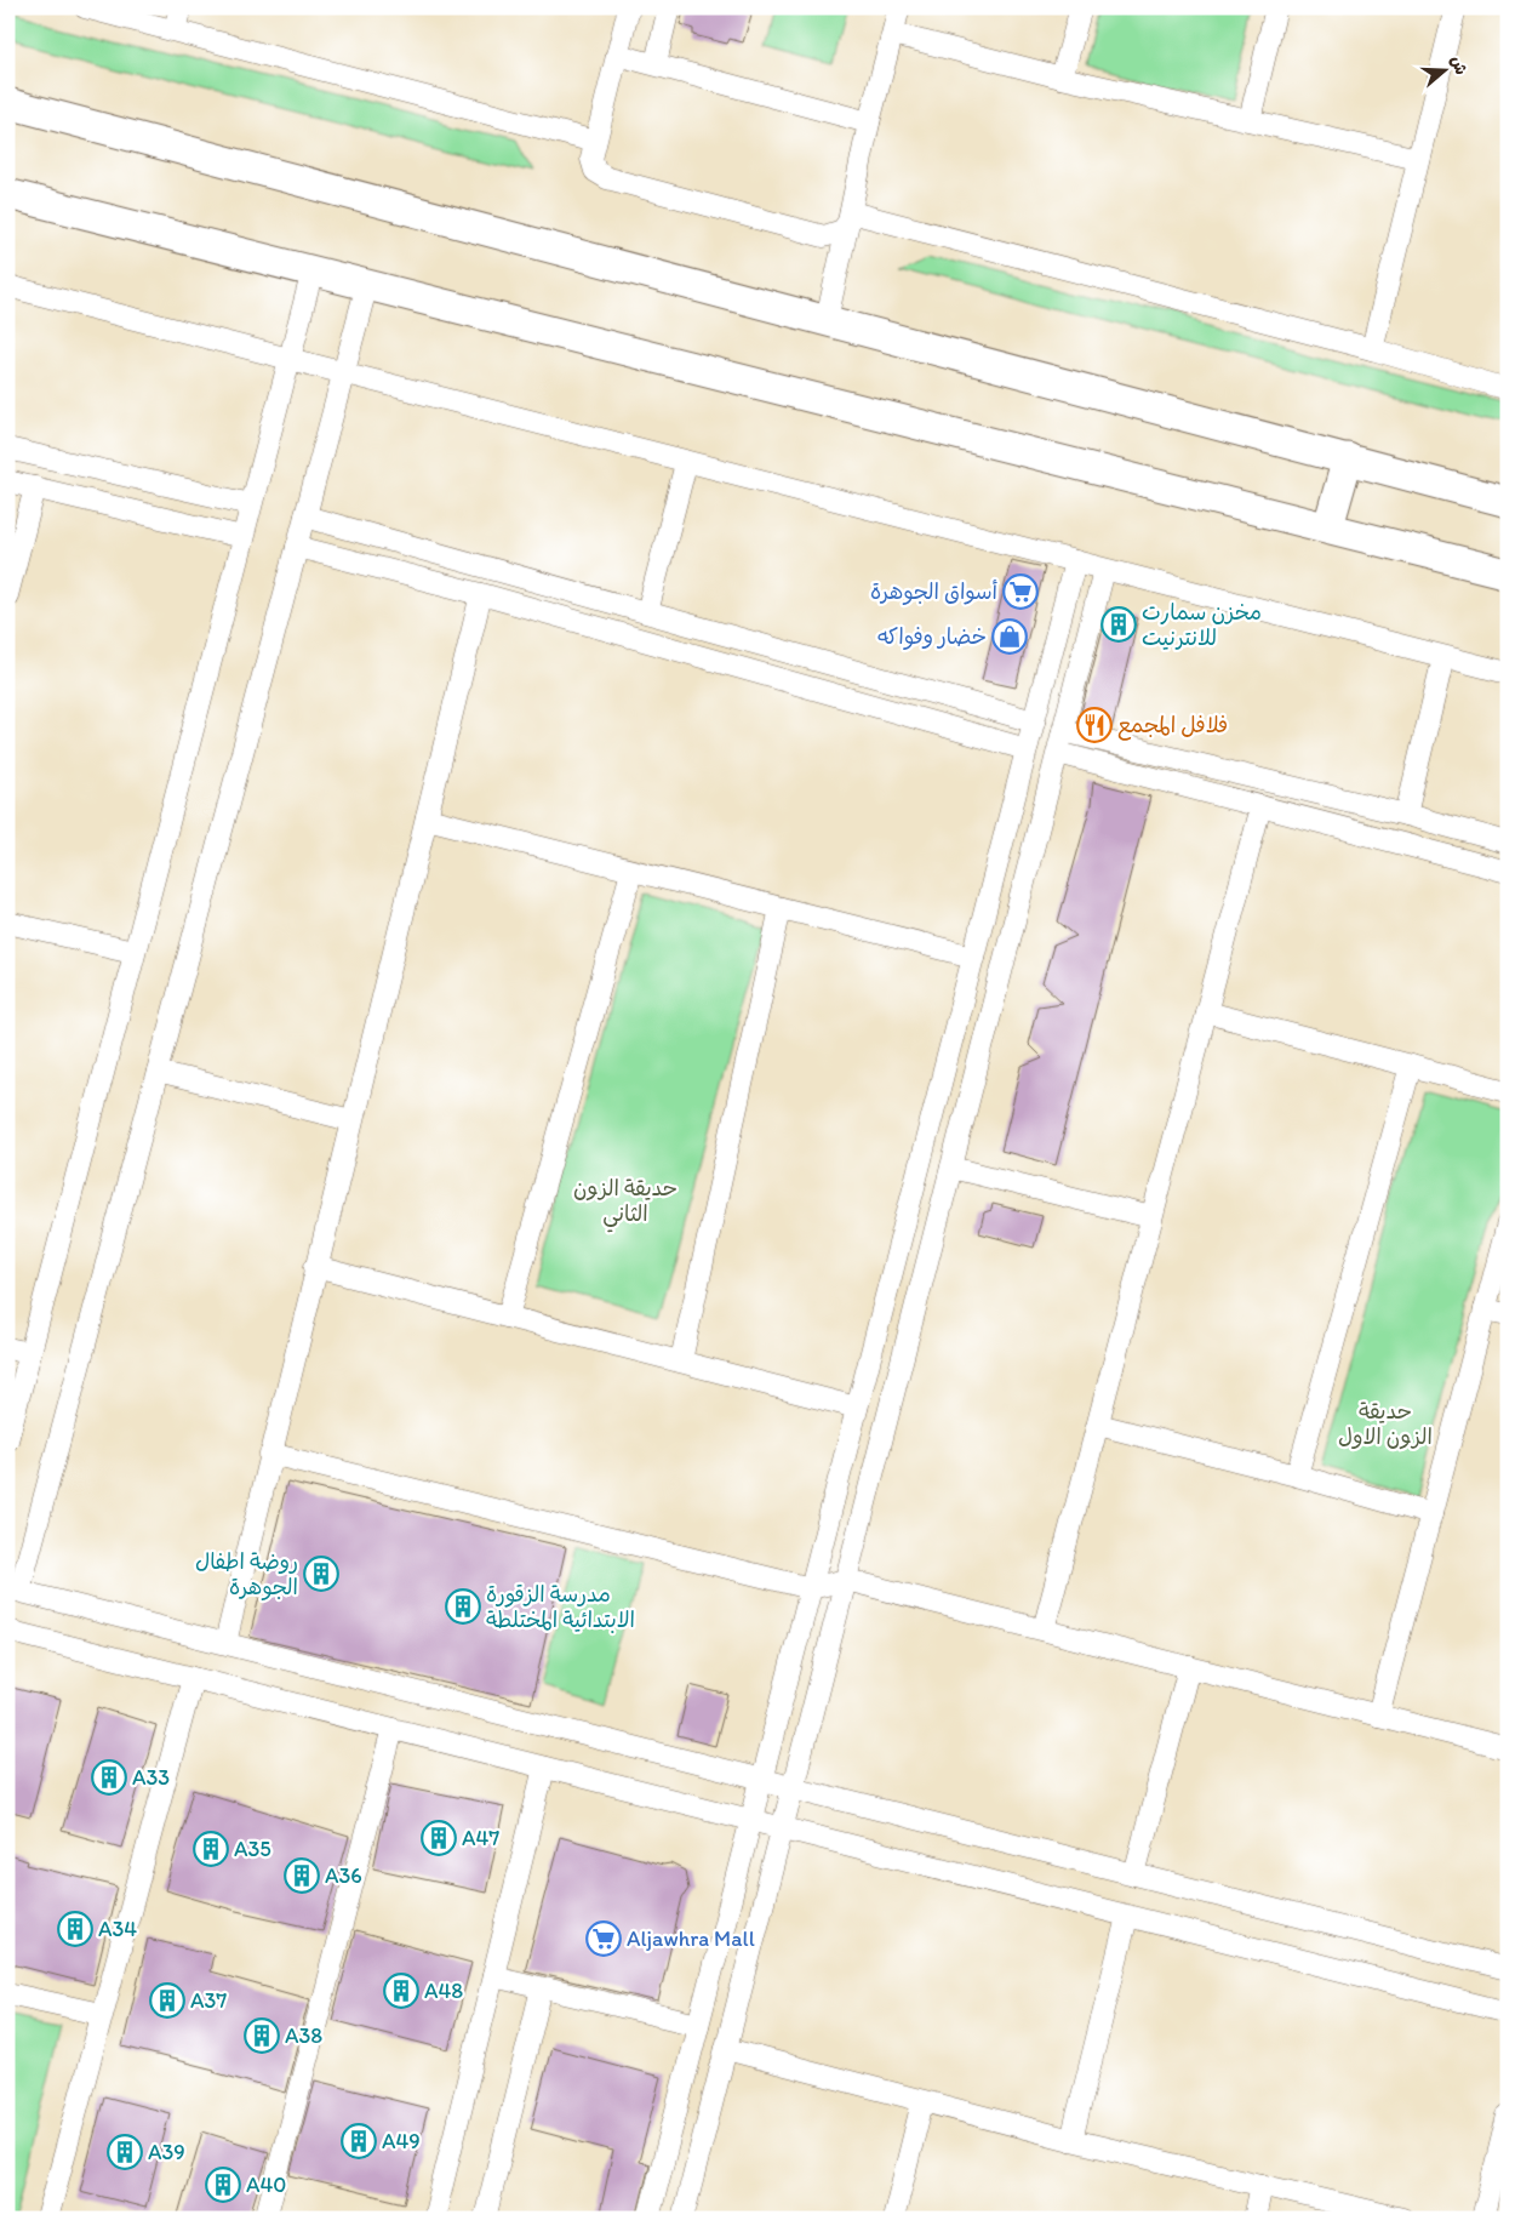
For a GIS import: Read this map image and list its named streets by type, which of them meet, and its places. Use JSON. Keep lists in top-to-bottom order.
{
  "parks": ["حديقة الزون الثاني", "حديقة الزون الاول"],
  "places": {
    "supermarket": ["أسواق الجوهرة", "Aljawhra Mall"],
    "building": [
      "مخزن سمارت للانترنيت",
      "روضة اطفال الجوهرة",
      "مدرسة الزقورة الابتدائية المختلطة",
      "A33",
      "A47",
      "A35",
      "A36",
      "A34",
      "A48",
      "A37",
      "A38",
      "A49",
      "A39",
      "A40"
    ],
    "shop": ["خضار وفواكه"],
    "restaurant": ["فلافل المجمع"]
  },
  "north": "right"
}
